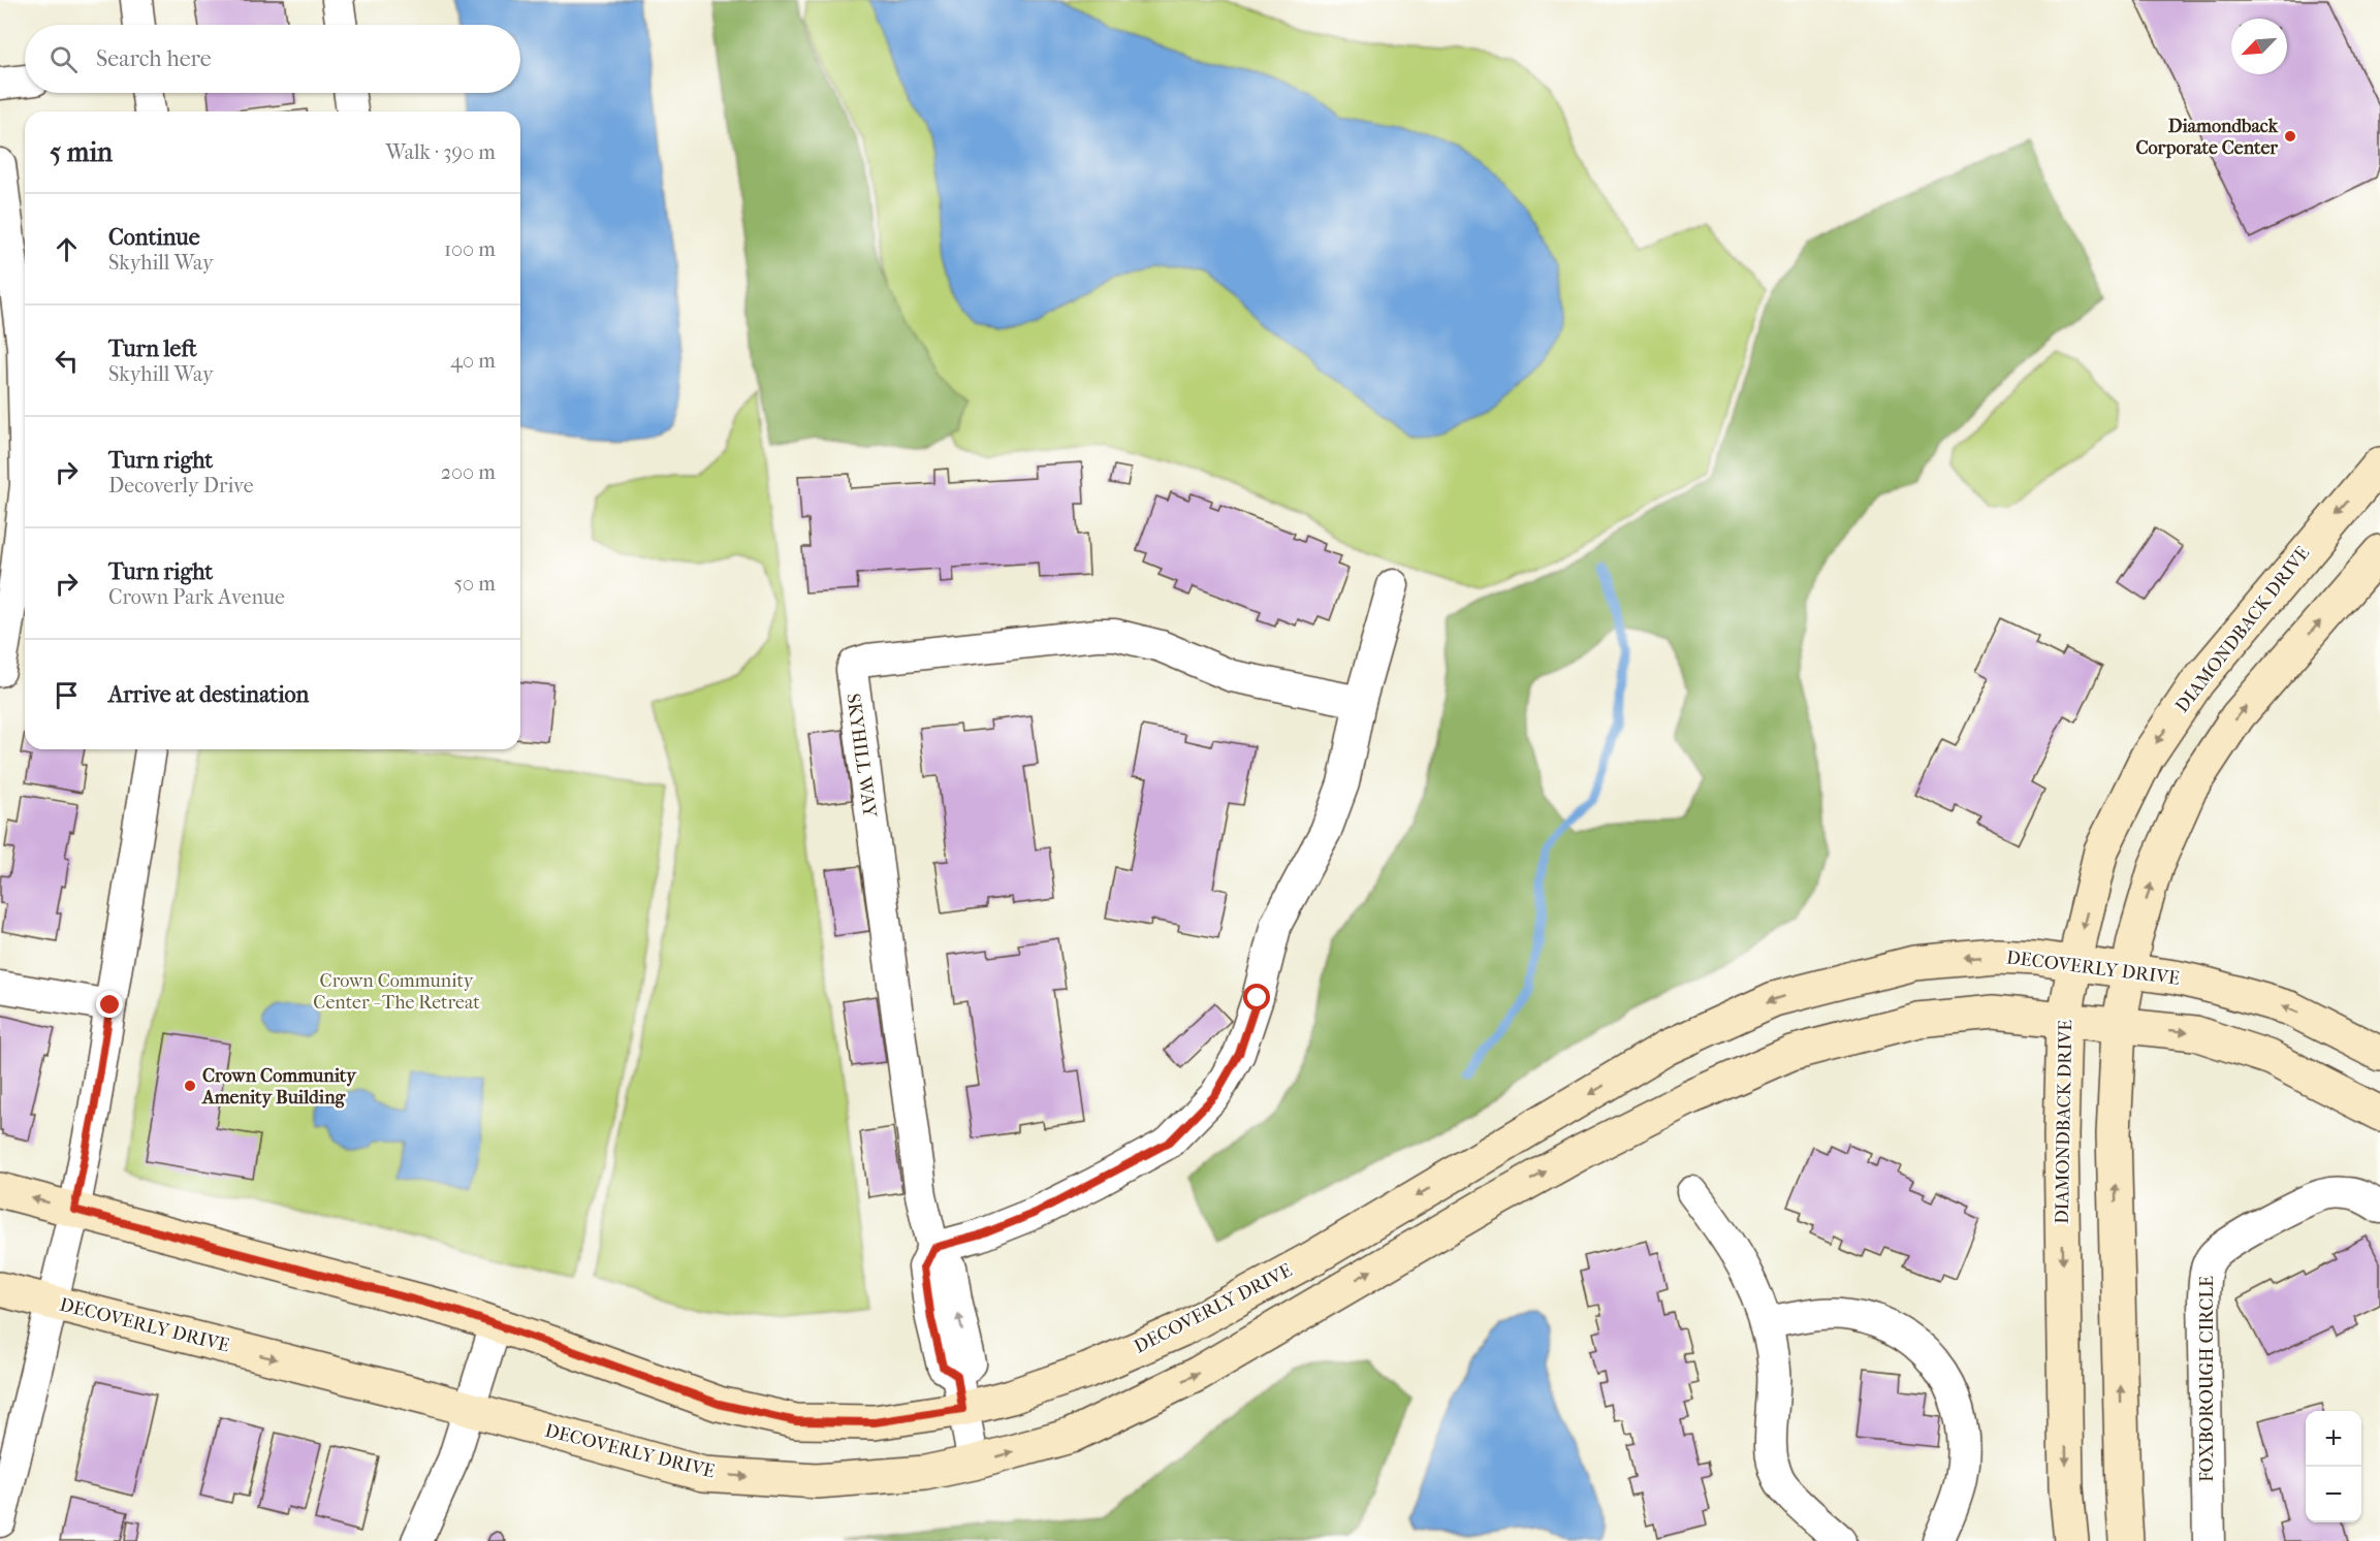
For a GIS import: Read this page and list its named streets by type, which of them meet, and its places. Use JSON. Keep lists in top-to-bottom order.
{
  "streets": {
    "street": [
      "DIAMONDBACK DRIVE",
      "SKYHILL WAY",
      "DECOVERLY DRIVE",
      "FOXBOROUGH CIRCLE"
    ]
  },
  "crossings": [
    ["DIAMONDBACK DRIVE", "DECOVERLY DRIVE"],
    ["SKYHILL WAY", "DECOVERLY DRIVE"]
  ],
  "parks": ["Crown Community Center - The Retreat"],
  "places": ["Diamondback Corporate Center", "Crown Community Amenity Building"],
  "north": "bottom left",
  "page": {
    "search": "Search here",
    "heading": ["5 min", "Walk · 390 m"],
    "list": [
      ["Continue", "Skyhill Way", "100 m"],
      ["Turn left", "Skyhill Way", "40 m"],
      ["Turn right", "Decoverly Drive", "200 m"],
      ["Turn right", "Crown Park Avenue", "50 m"],
      "Arrive at destination"
    ],
    "map_buttons": ["+", "−"]
  }
}
